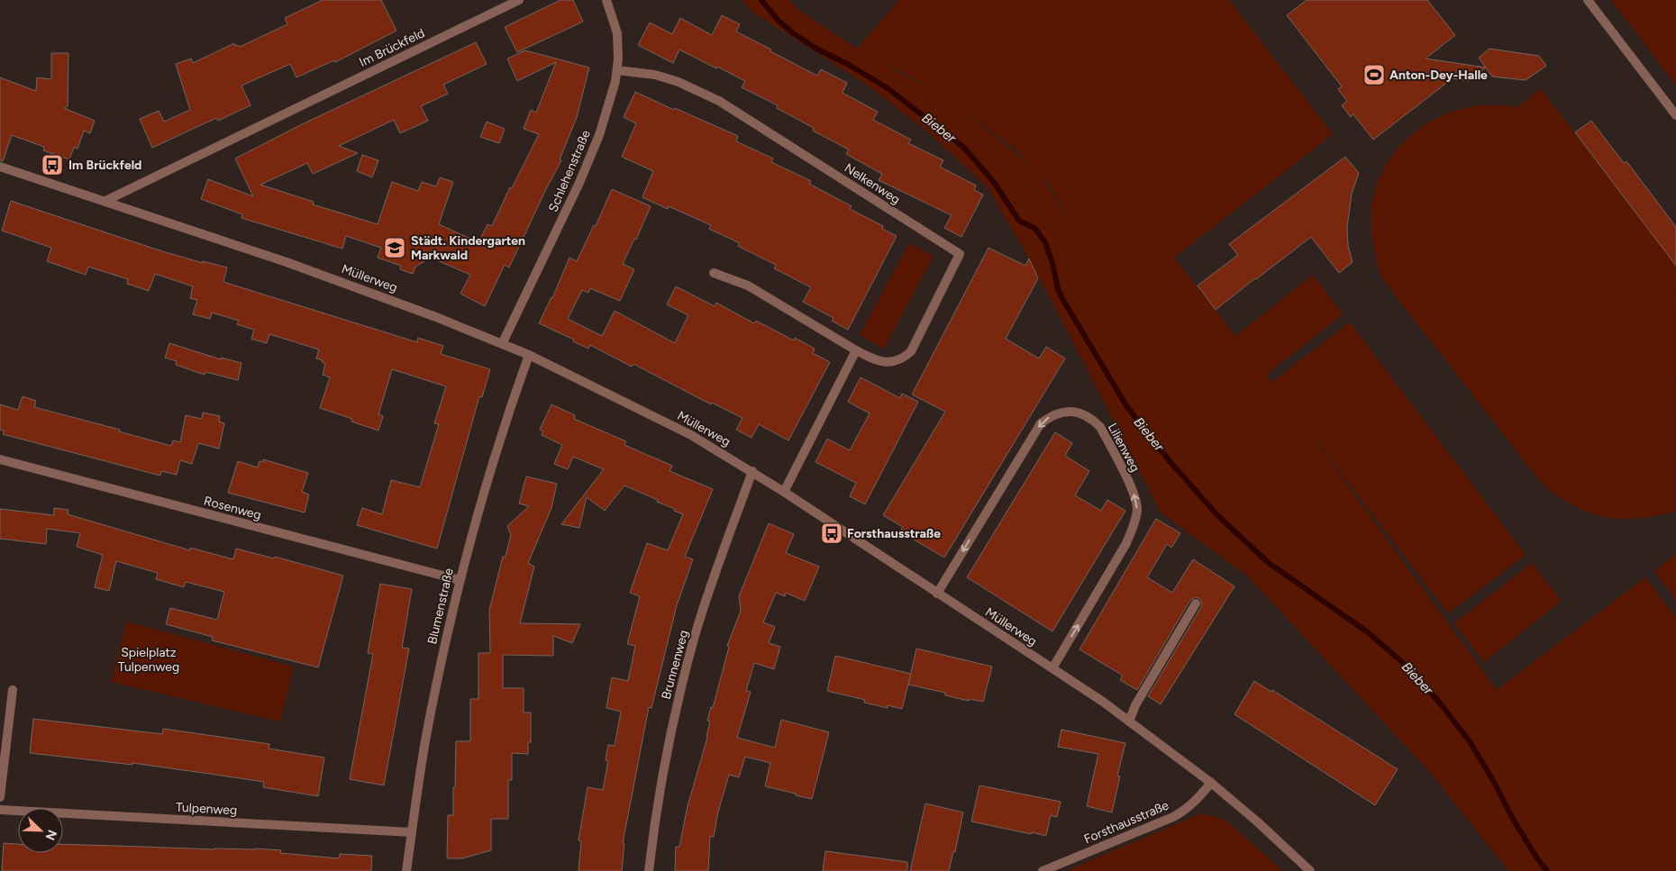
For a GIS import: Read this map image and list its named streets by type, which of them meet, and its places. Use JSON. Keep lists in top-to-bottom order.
{
  "streets": {
    "street": [
      "Im Brückfeld",
      "Schlehenstraße",
      "Nelkenweg",
      "Müllerweg",
      "Lilienweg",
      "Rosenweg",
      "Blumenstraße",
      "Brunnenweg",
      "Tulpenweg",
      "Forsthausstraße"
    ]
  },
  "crossings": [
    ["Im Brückfeld", "Müllerweg"],
    ["Schlehenstraße", "Nelkenweg"],
    ["Schlehenstraße", "Müllerweg"],
    ["Müllerweg", "Lilienweg"],
    ["Müllerweg", "Blumenstraße"],
    ["Müllerweg", "Brunnenweg"],
    ["Müllerweg", "Forsthausstraße"],
    ["Rosenweg", "Blumenstraße"],
    ["Blumenstraße", "Tulpenweg"]
  ],
  "water": ["Bieber"],
  "parks": ["Spielplatz Tulpenweg"],
  "places": {
    "sports": ["Anton-Dey-Halle"],
    "bus stop": ["Im Brückfeld", "Forsthausstraße"],
    "school or university": ["Städt. Kindergarten Markwald"]
  },
  "north": "bottom right"
}
